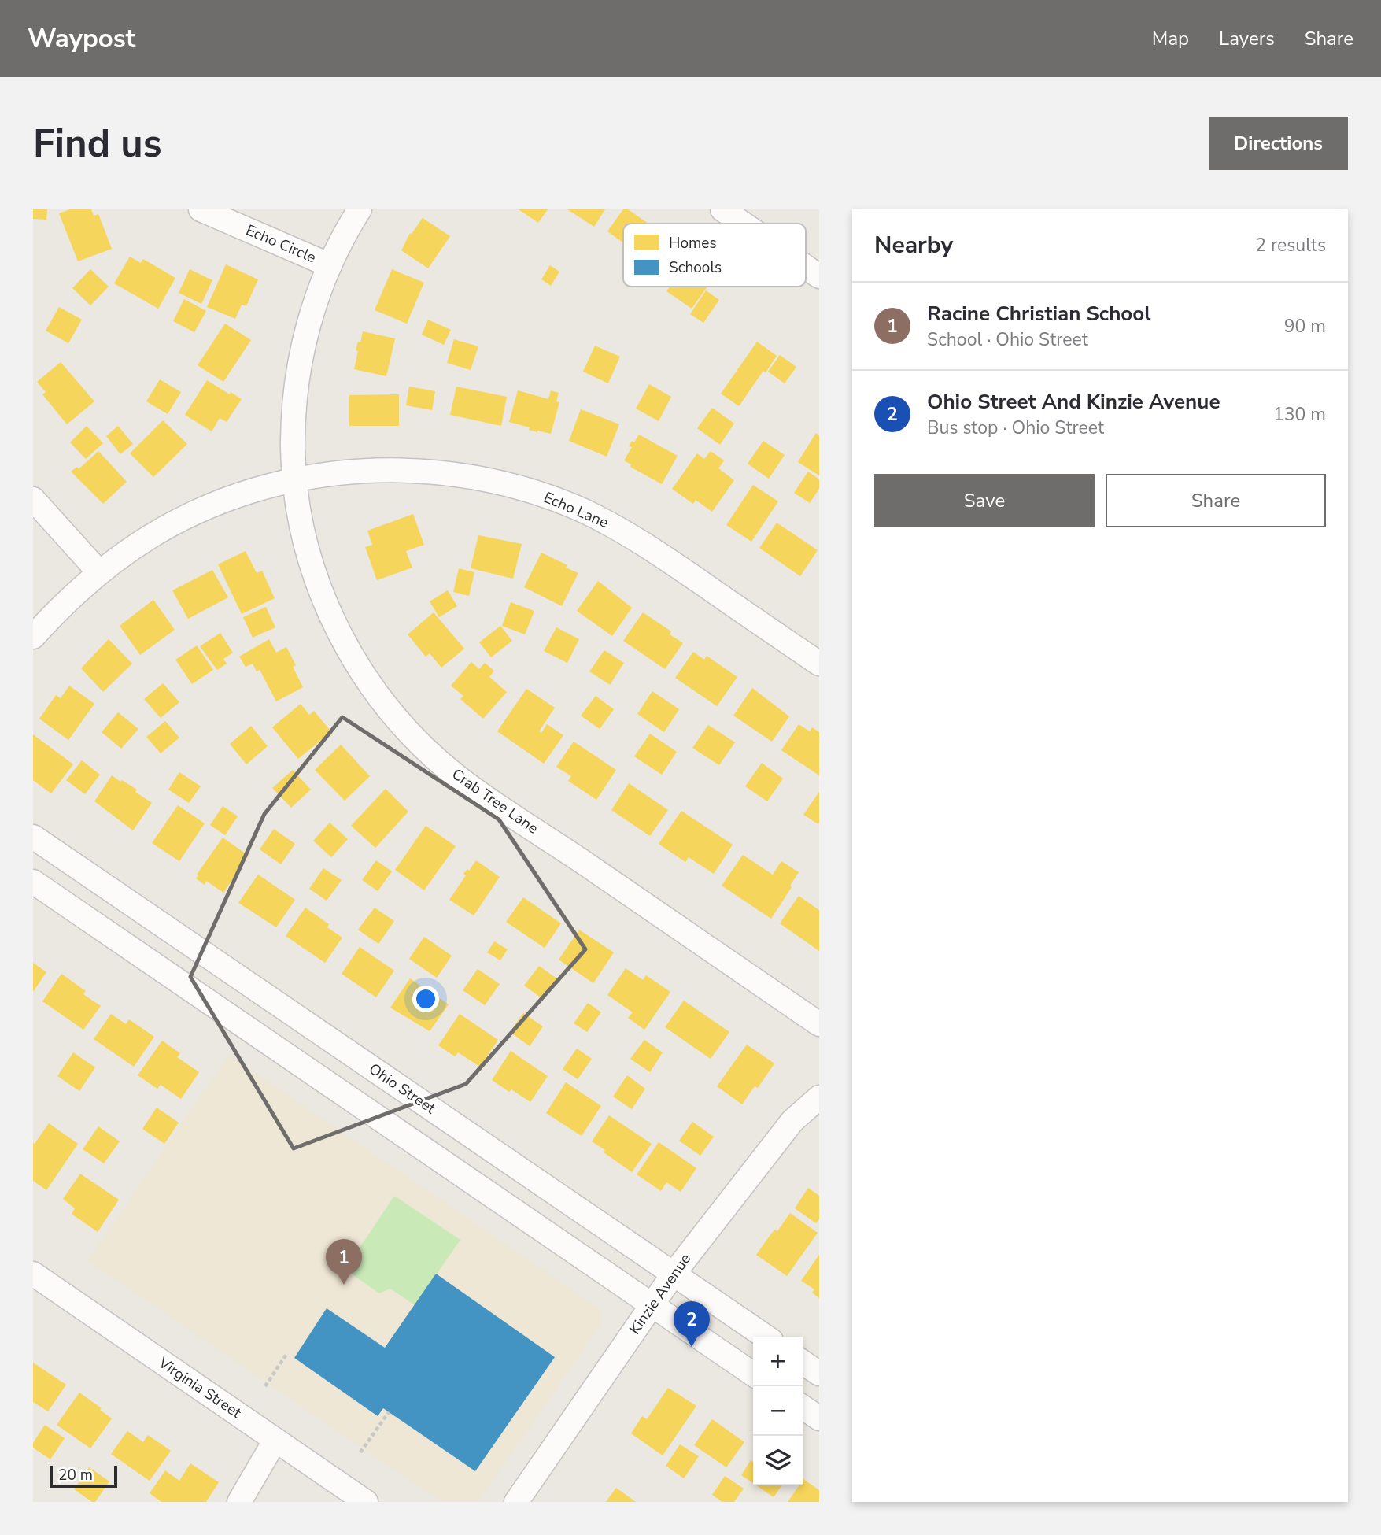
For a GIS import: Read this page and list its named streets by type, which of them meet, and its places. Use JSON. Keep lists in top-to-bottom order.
{
  "streets": {
    "street": [
      "Echo Circle",
      "Echo Lane",
      "Crab Tree Lane",
      "Ohio Street",
      "Kinzie Avenue",
      "Virginia Street"
    ]
  },
  "crossings": [
    ["Echo Circle", "Crab Tree Lane"],
    ["Echo Lane", "Crab Tree Lane"],
    ["Ohio Street", "Kinzie Avenue"]
  ],
  "legend": ["Homes", "Schools"],
  "scale_bar": "20 m",
  "page": {
    "header": "Waypost",
    "nav": ["Map", "Layers", "Share"],
    "buttons": [
      "Directions",
      ["Save", "Share"]
    ],
    "title": "Find us",
    "heading": ["Nearby", "2 results"],
    "list": [
      {
        "mark": "1",
        "name": "Racine Christian School",
        "note": "School · Ohio Street",
        "value": "90 m"
      },
      {
        "mark": "2",
        "name": "Ohio Street And Kinzie Avenue",
        "note": "Bus stop · Ohio Street",
        "value": "130 m"
      }
    ],
    "pins": ["1", "2"],
    "map_buttons": ["+", "−"],
    "scale": "20 m"
  }
}
